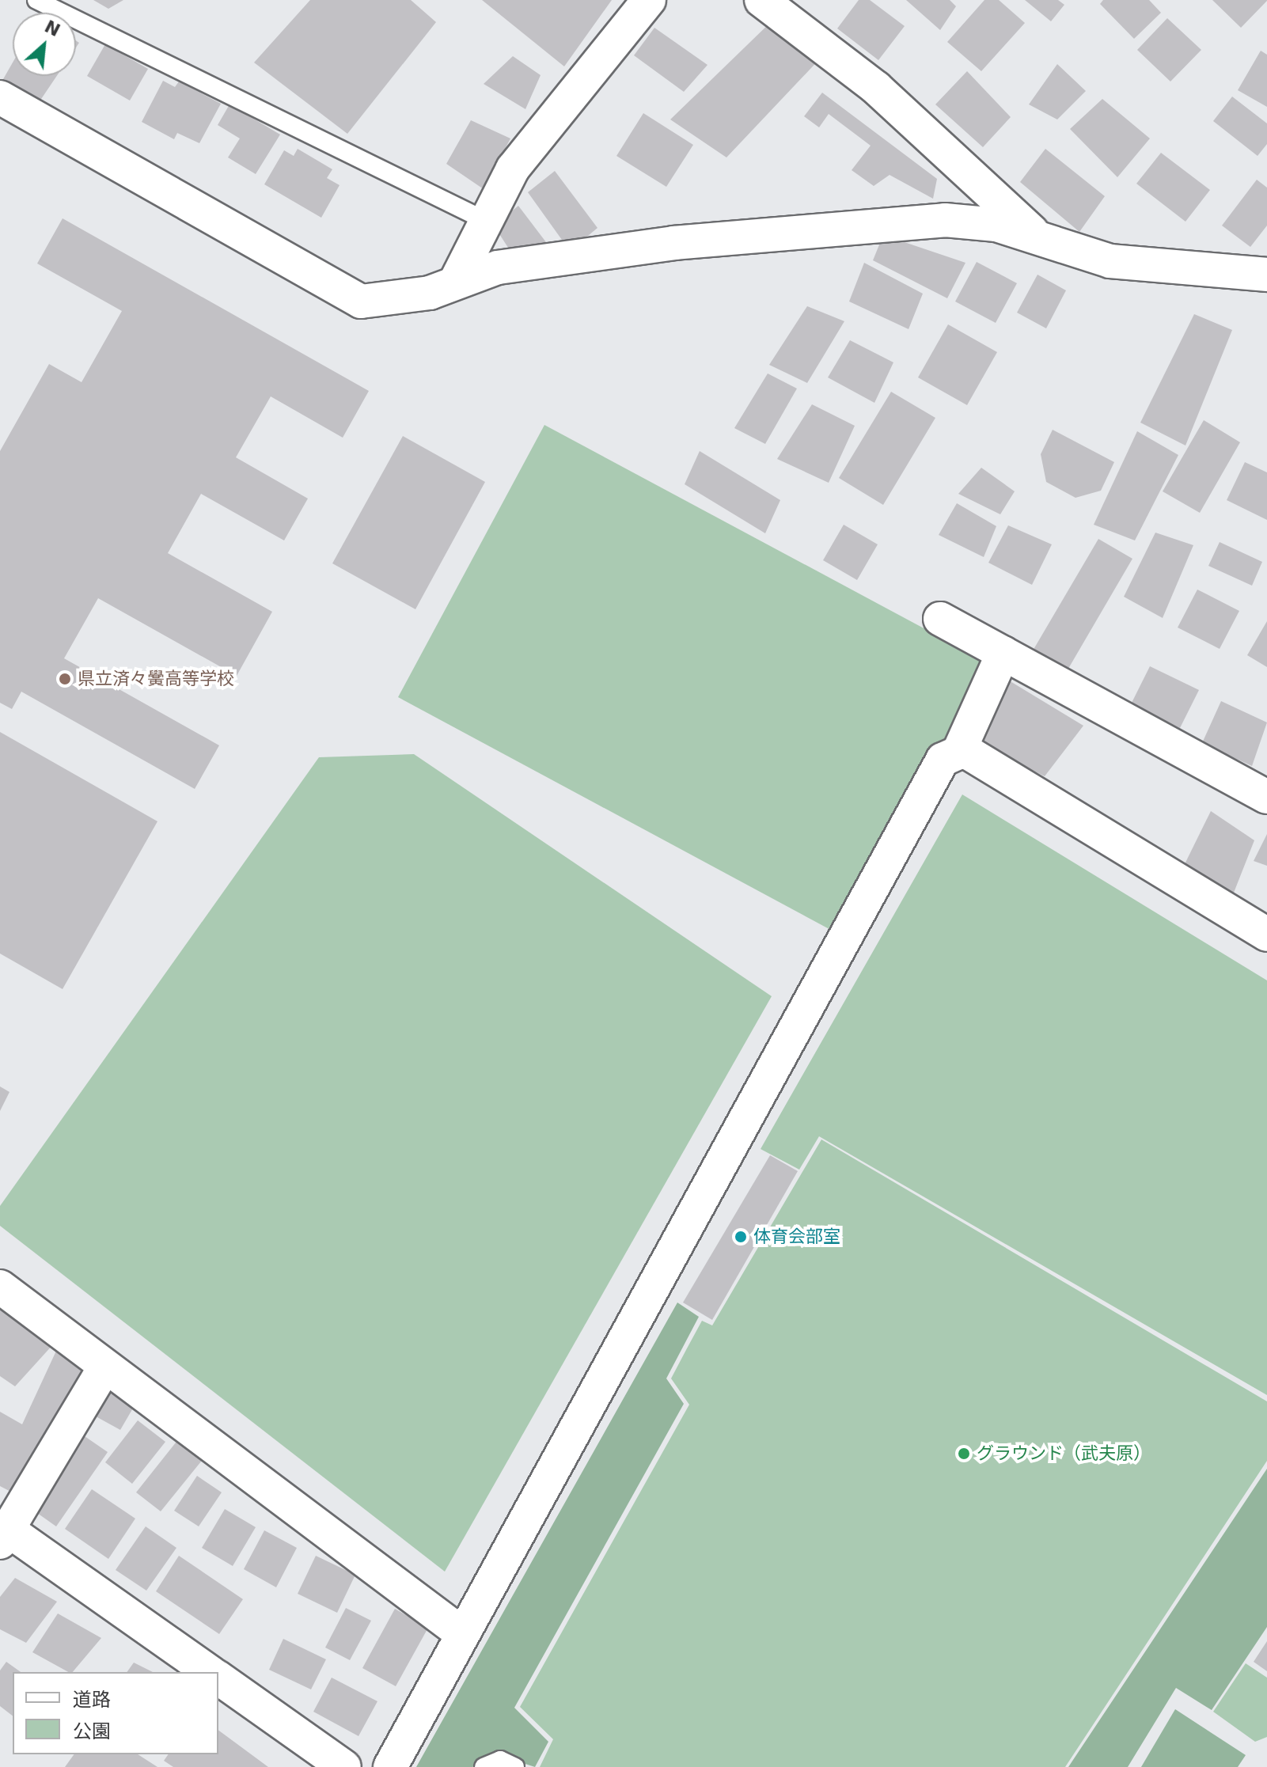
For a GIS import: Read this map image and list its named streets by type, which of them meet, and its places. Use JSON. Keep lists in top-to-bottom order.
{
  "places": ["県立済々黌高等学校", "体育会部室", "グラウンド（武夫原）"],
  "legend": ["道路", "公園"],
  "north": "top right"
}
